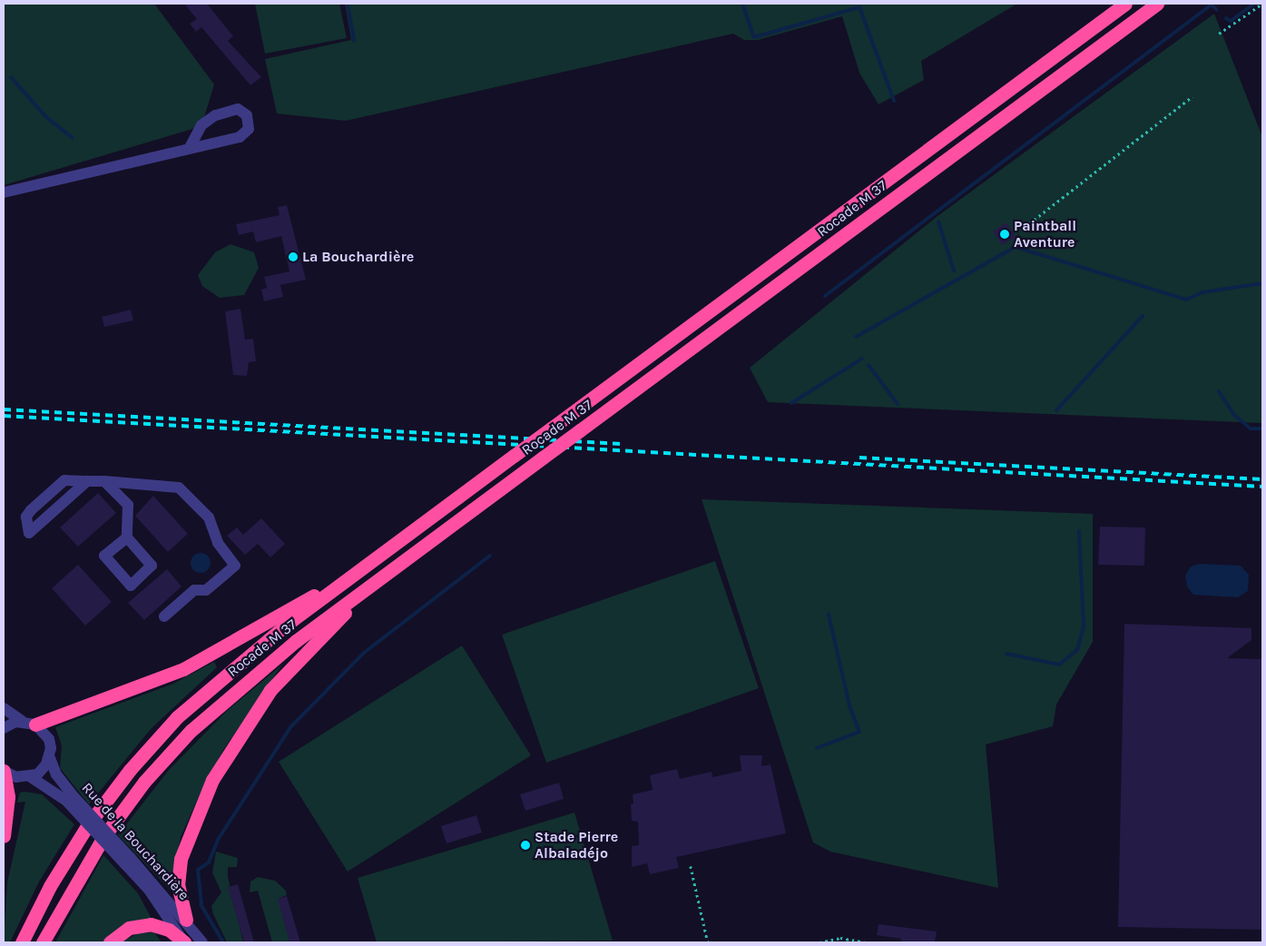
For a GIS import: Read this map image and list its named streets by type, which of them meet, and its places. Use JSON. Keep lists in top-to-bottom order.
{
  "streets": {
    "highway": ["Rocade M 37"],
    "street": ["Rue de la Bouchardière"]
  },
  "places": ["Paintball Aventure", "La Bouchardière", "Stade Pierre Albaladéjo"]
}
